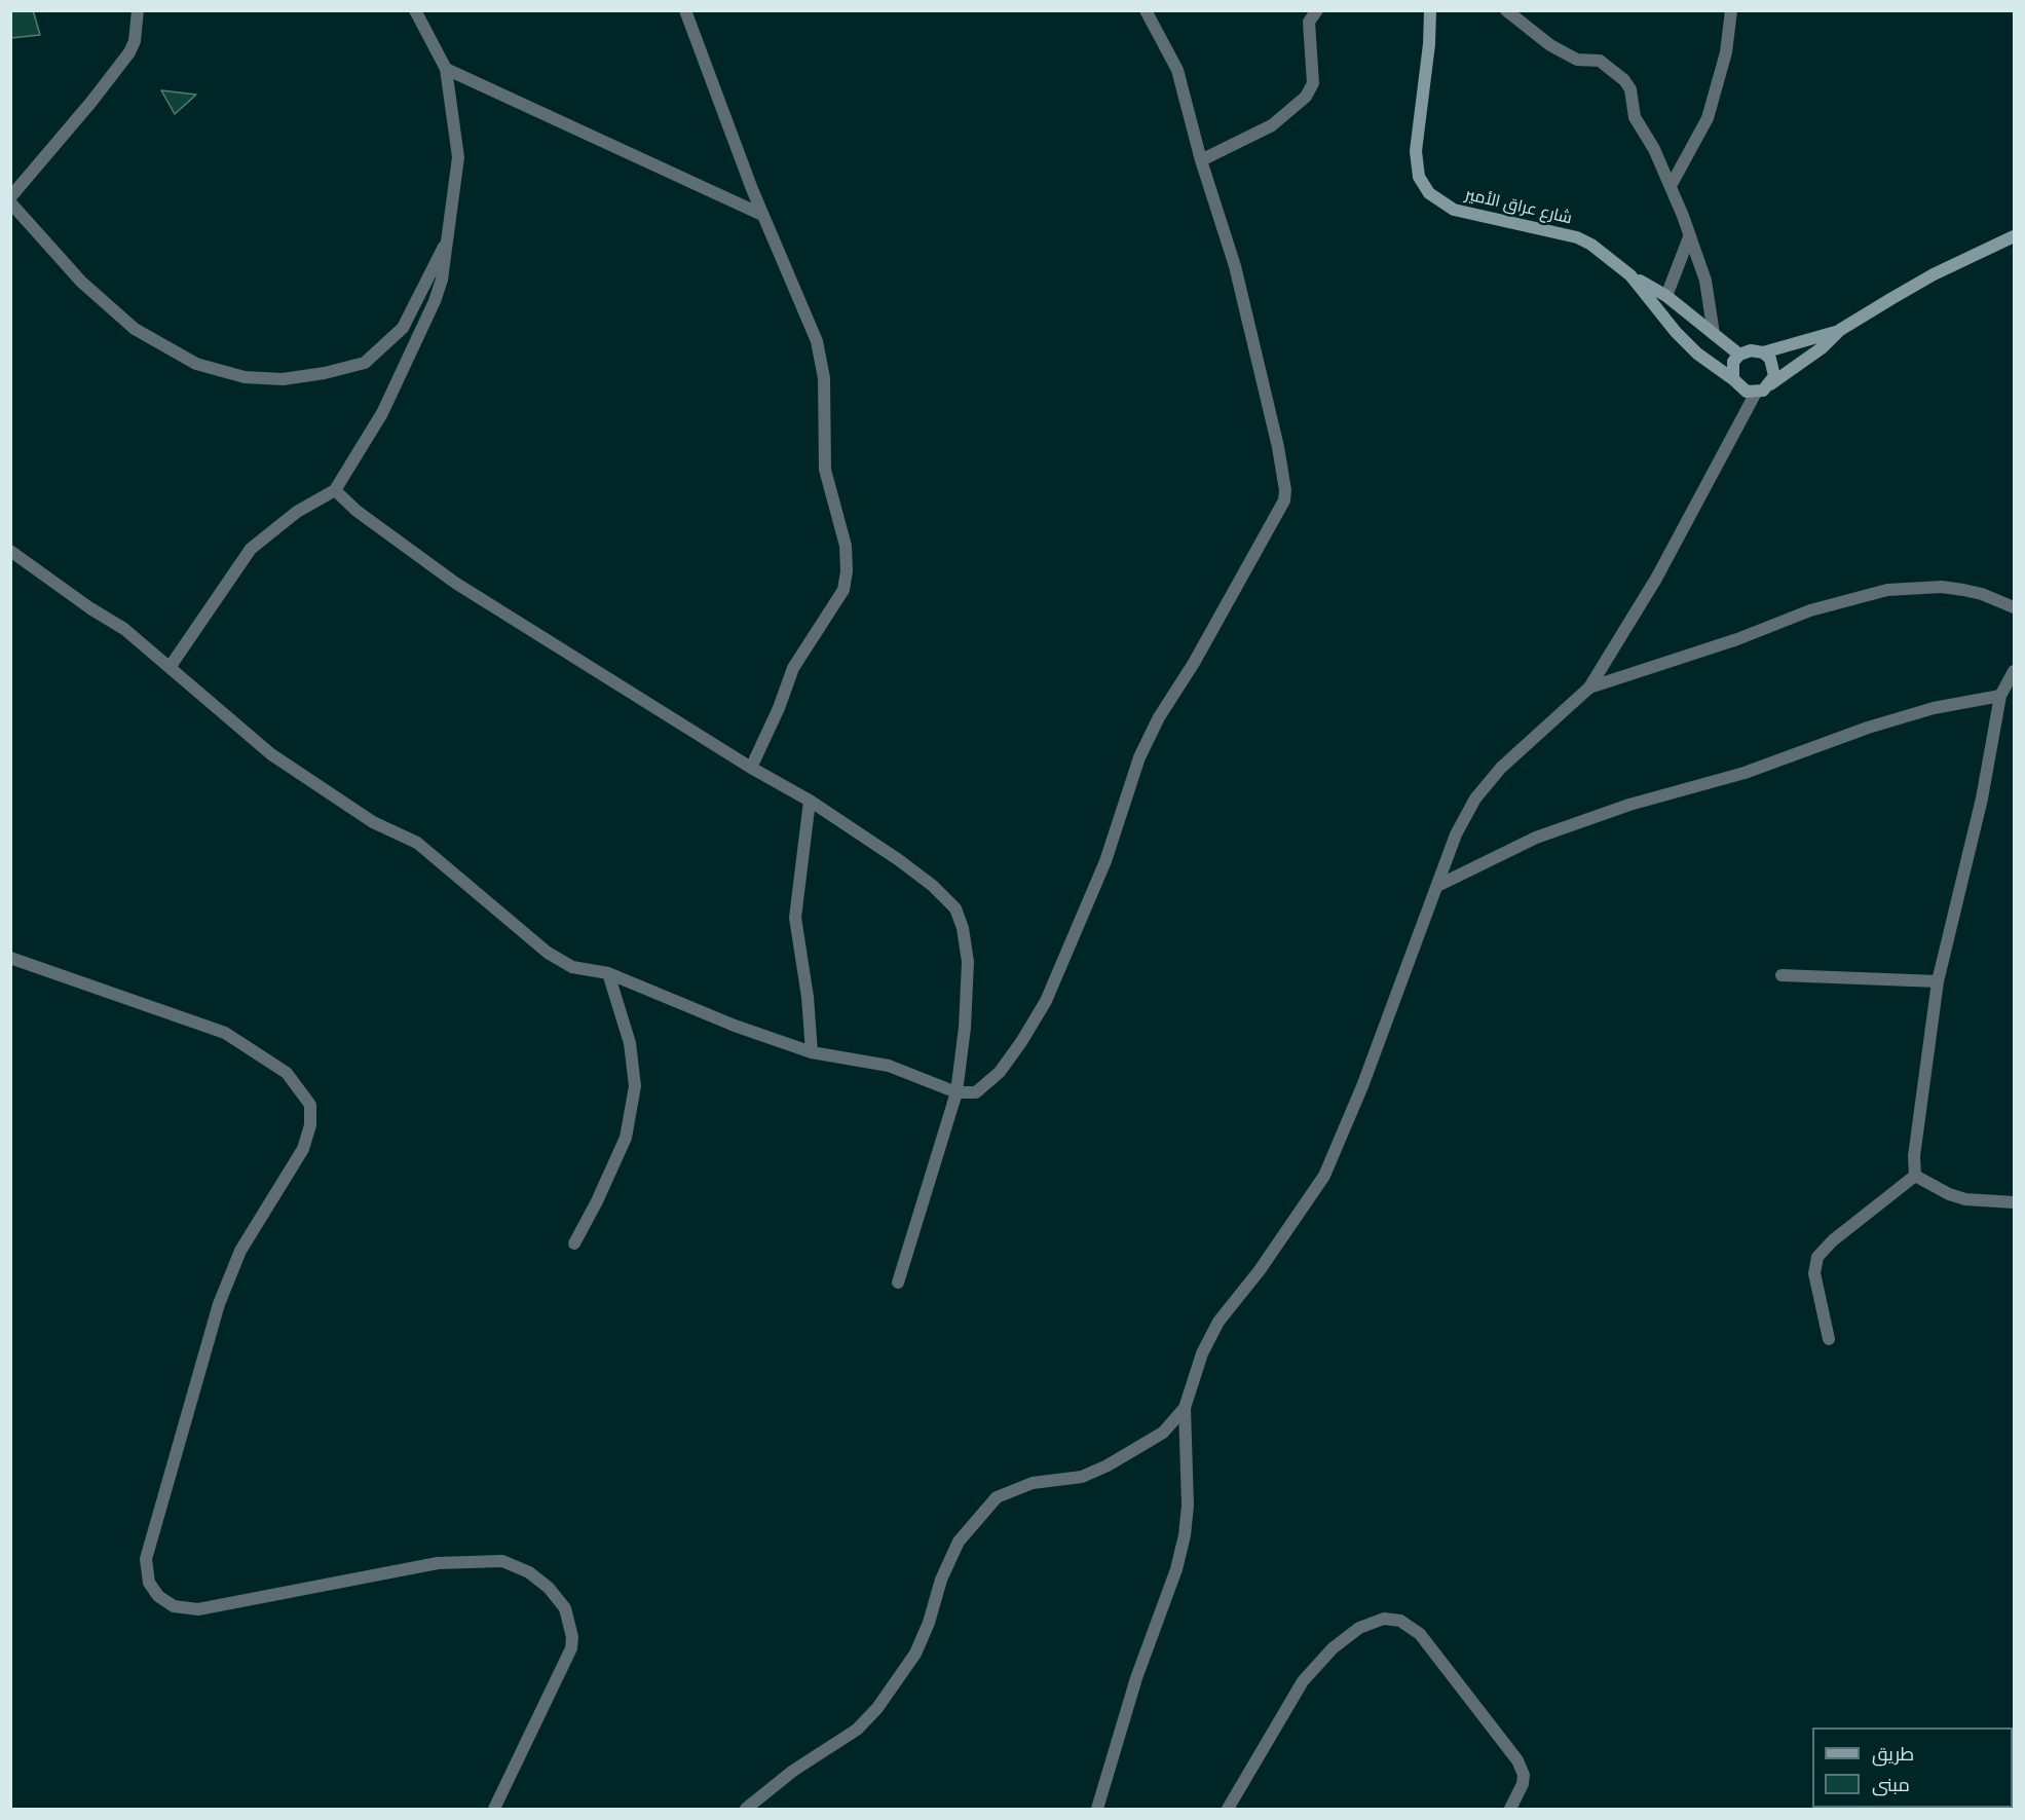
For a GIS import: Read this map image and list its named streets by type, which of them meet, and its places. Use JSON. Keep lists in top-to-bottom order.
{
  "streets": {
    "main road": ["شارع عراق الأمير"]
  },
  "legend": ["طريق", "مبنى"]
}
